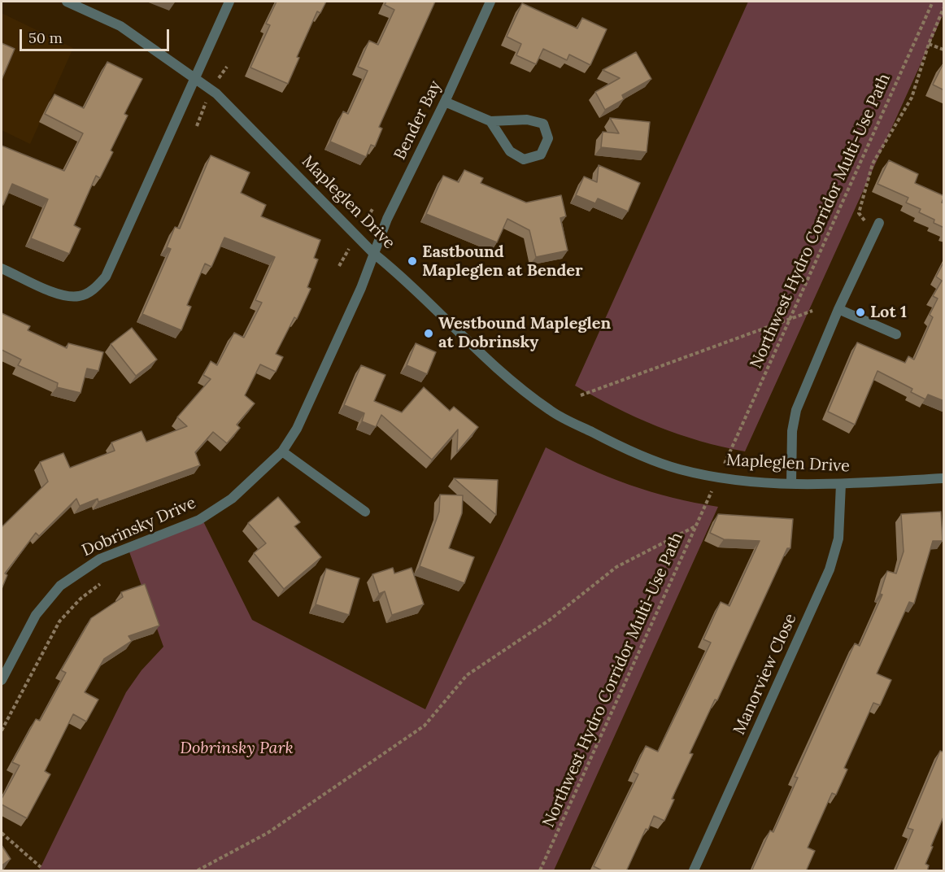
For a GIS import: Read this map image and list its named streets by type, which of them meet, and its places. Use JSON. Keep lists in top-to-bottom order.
{
  "streets": {
    "street": [
      "Bender Bay",
      "Mapleglen Drive",
      "Dobrinsky Drive",
      "Manorview Close"
    ],
    "path": ["Northwest Hydro Corridor Multi-Use Path"]
  },
  "crossings": [
    ["Bender Bay", "Mapleglen Drive"],
    ["Bender Bay", "Dobrinsky Drive"],
    ["Mapleglen Drive", "Dobrinsky Drive"],
    ["Mapleglen Drive", "Manorview Close"]
  ],
  "parks": ["Dobrinsky Park"],
  "places": ["Eastbound Mapleglen at Bender", "Lot 1", "Westbound Mapleglen at Dobrinsky"],
  "scale_bar": "50 m"
}
